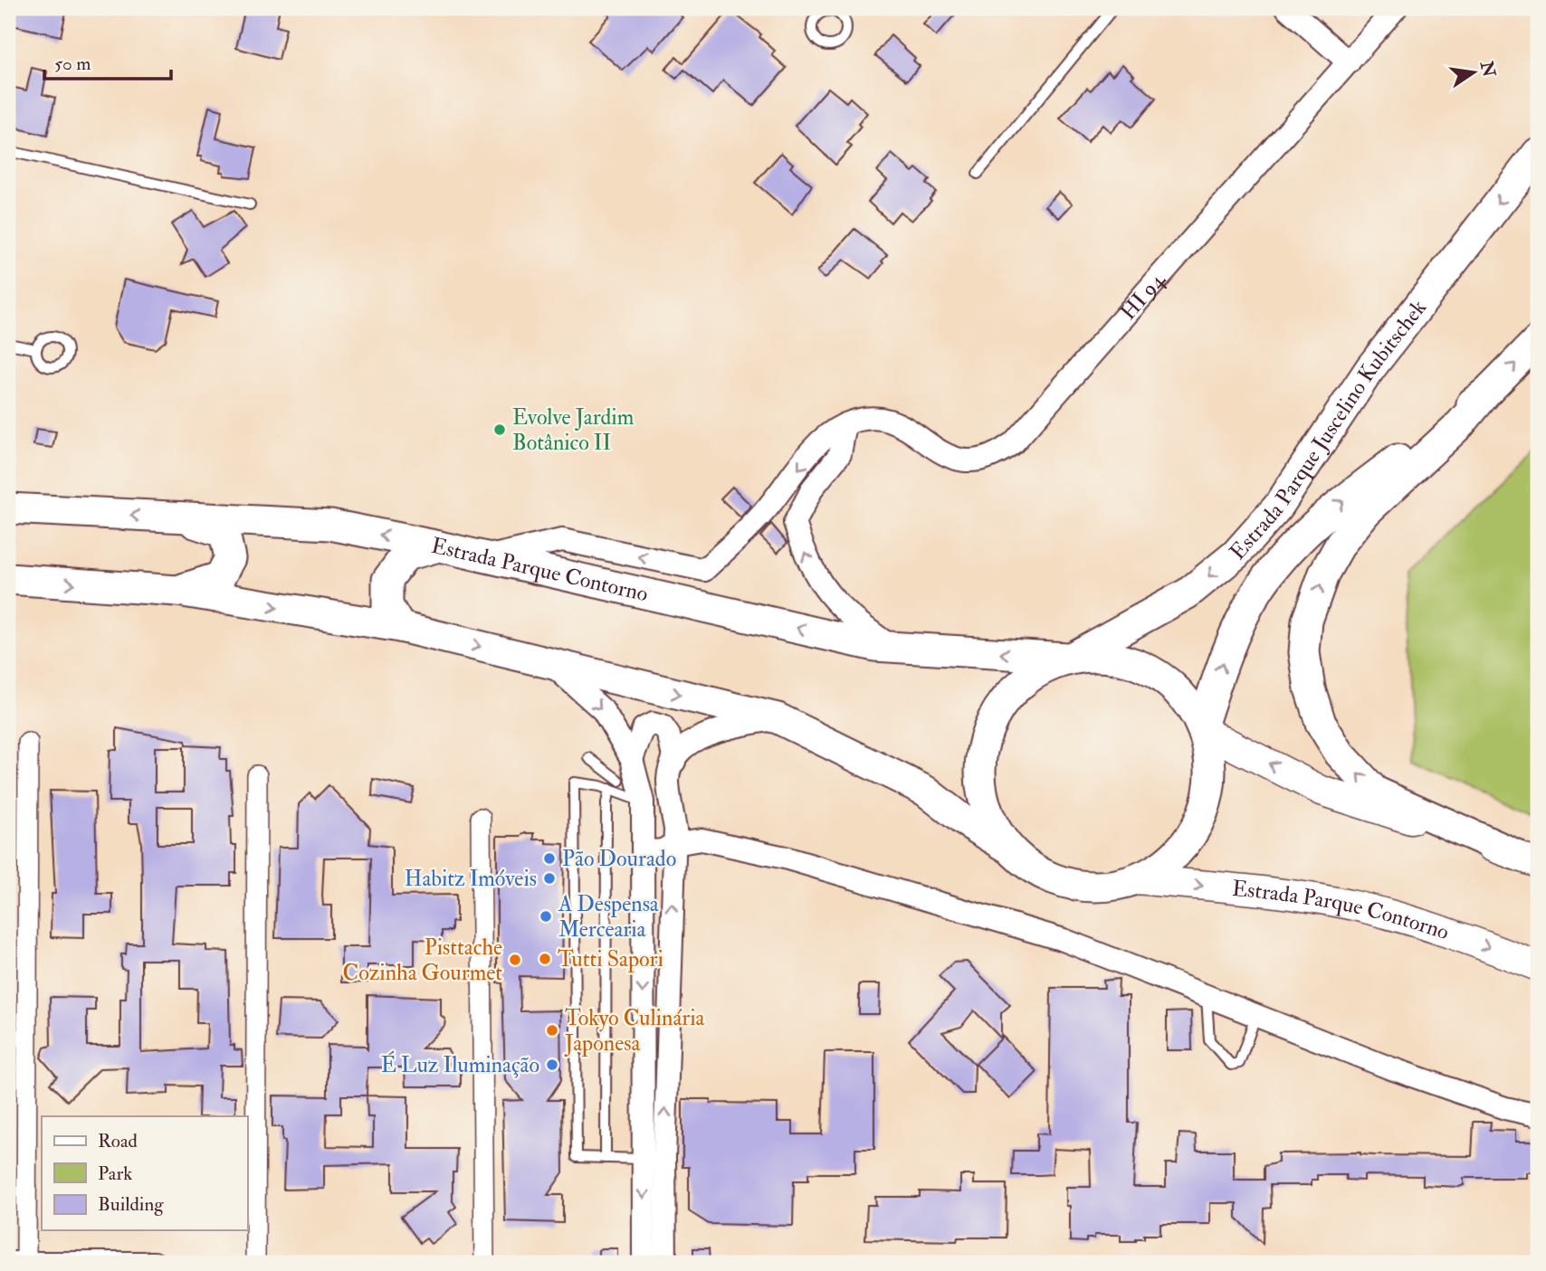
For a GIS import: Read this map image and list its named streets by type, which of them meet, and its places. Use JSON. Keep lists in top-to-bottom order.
{
  "streets": {
    "highway": ["Estrada Parque Juscelino Kubitschek", "Estrada Parque Contorno"],
    "street": ["HI 94"]
  },
  "crossings": [
    ["Estrada Parque Juscelino Kubitschek", "Estrada Parque Contorno"]
  ],
  "places": [
    "Evolve Jardim Botânico II",
    "Pão Dourado",
    "Habitz Imóveis",
    "A Despensa Mercearia",
    "Tutti Sapori",
    "Pisttache Cozinha Gourmet",
    "Tokyo Culinária Japonesa",
    "É Luz Iluminação"
  ],
  "legend": ["Road", "Park", "Building"],
  "scale_bar": "50 m",
  "north": "right"
}
